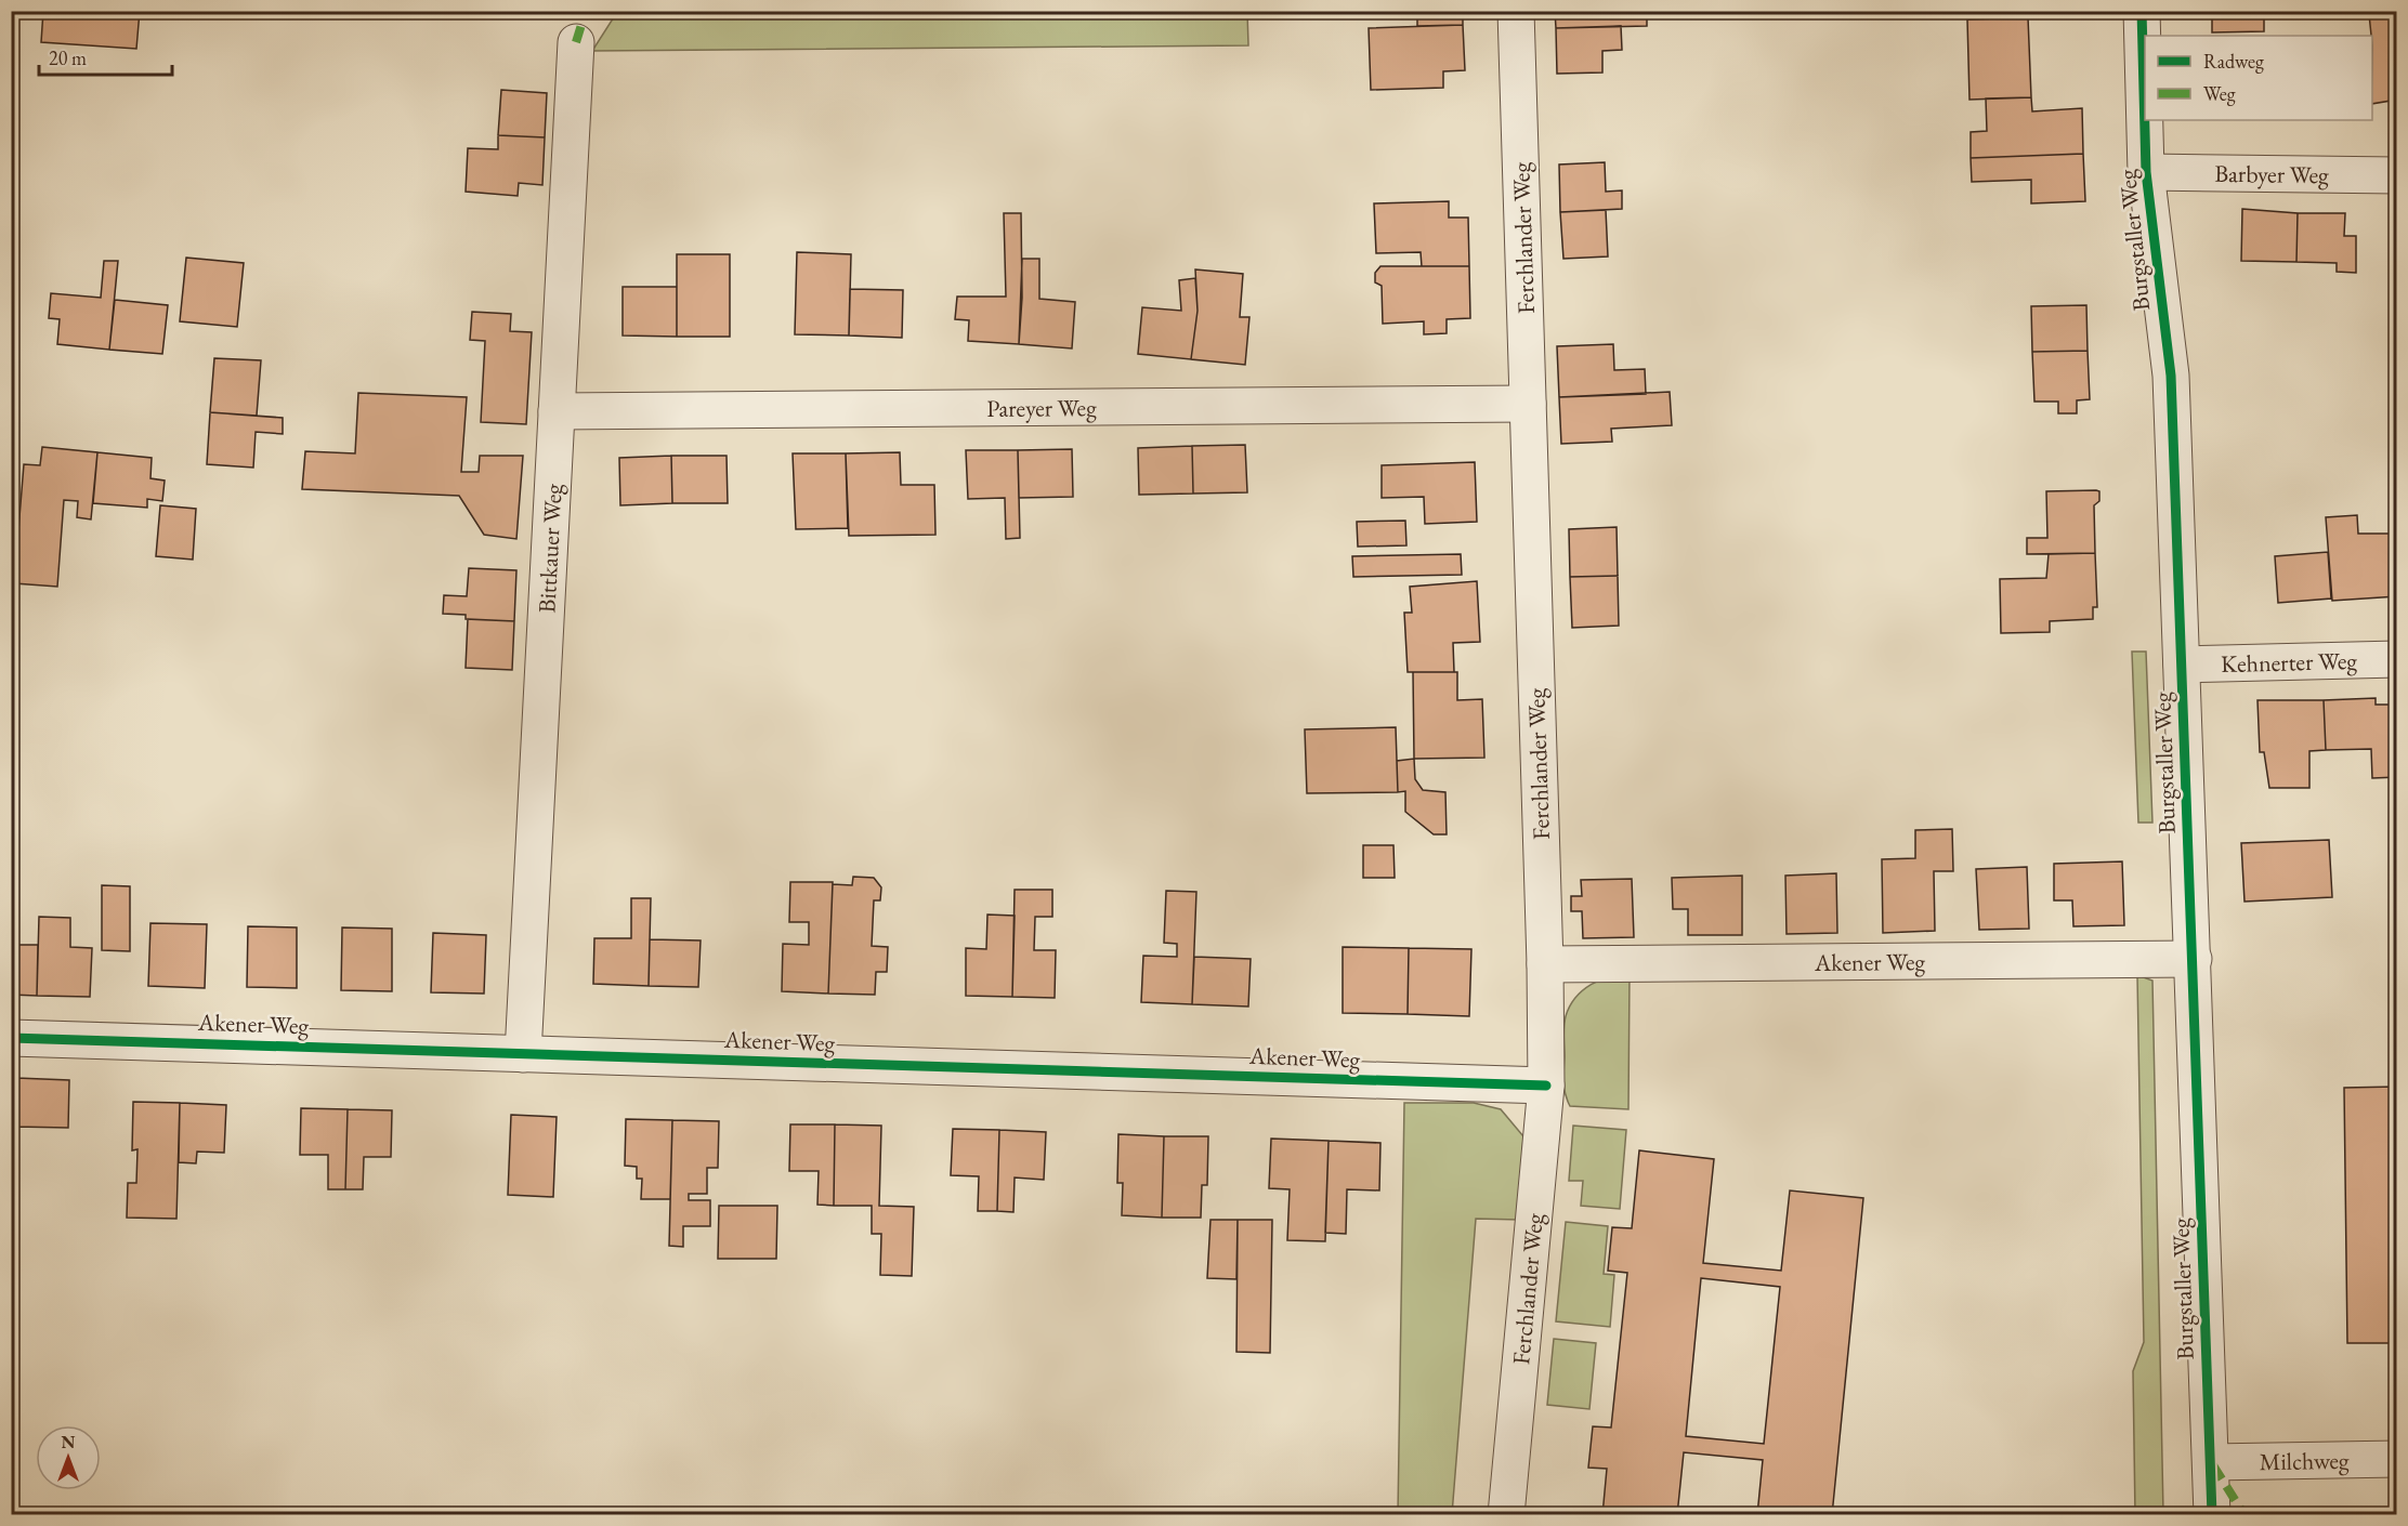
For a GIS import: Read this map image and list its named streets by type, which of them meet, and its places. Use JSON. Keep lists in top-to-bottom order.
{
  "streets": {
    "street": [
      "Barbyer Weg",
      "Ferchlander Weg",
      "Burgstaller Weg",
      "Pareyer Weg",
      "Bittkauer Weg",
      "Kehnerter Weg",
      "Akener Weg",
      "Milchweg"
    ]
  },
  "crossings": [
    ["Barbyer Weg", "Burgstaller Weg"],
    ["Ferchlander Weg", "Pareyer Weg"],
    ["Ferchlander Weg", "Akener Weg"],
    ["Burgstaller Weg", "Kehnerter Weg"],
    ["Burgstaller Weg", "Akener Weg"],
    ["Burgstaller Weg", "Milchweg"],
    ["Pareyer Weg", "Bittkauer Weg"],
    ["Bittkauer Weg", "Akener Weg"]
  ],
  "legend": ["Radweg", "Weg"],
  "scale_bar": "20 m",
  "north": "top"
}
